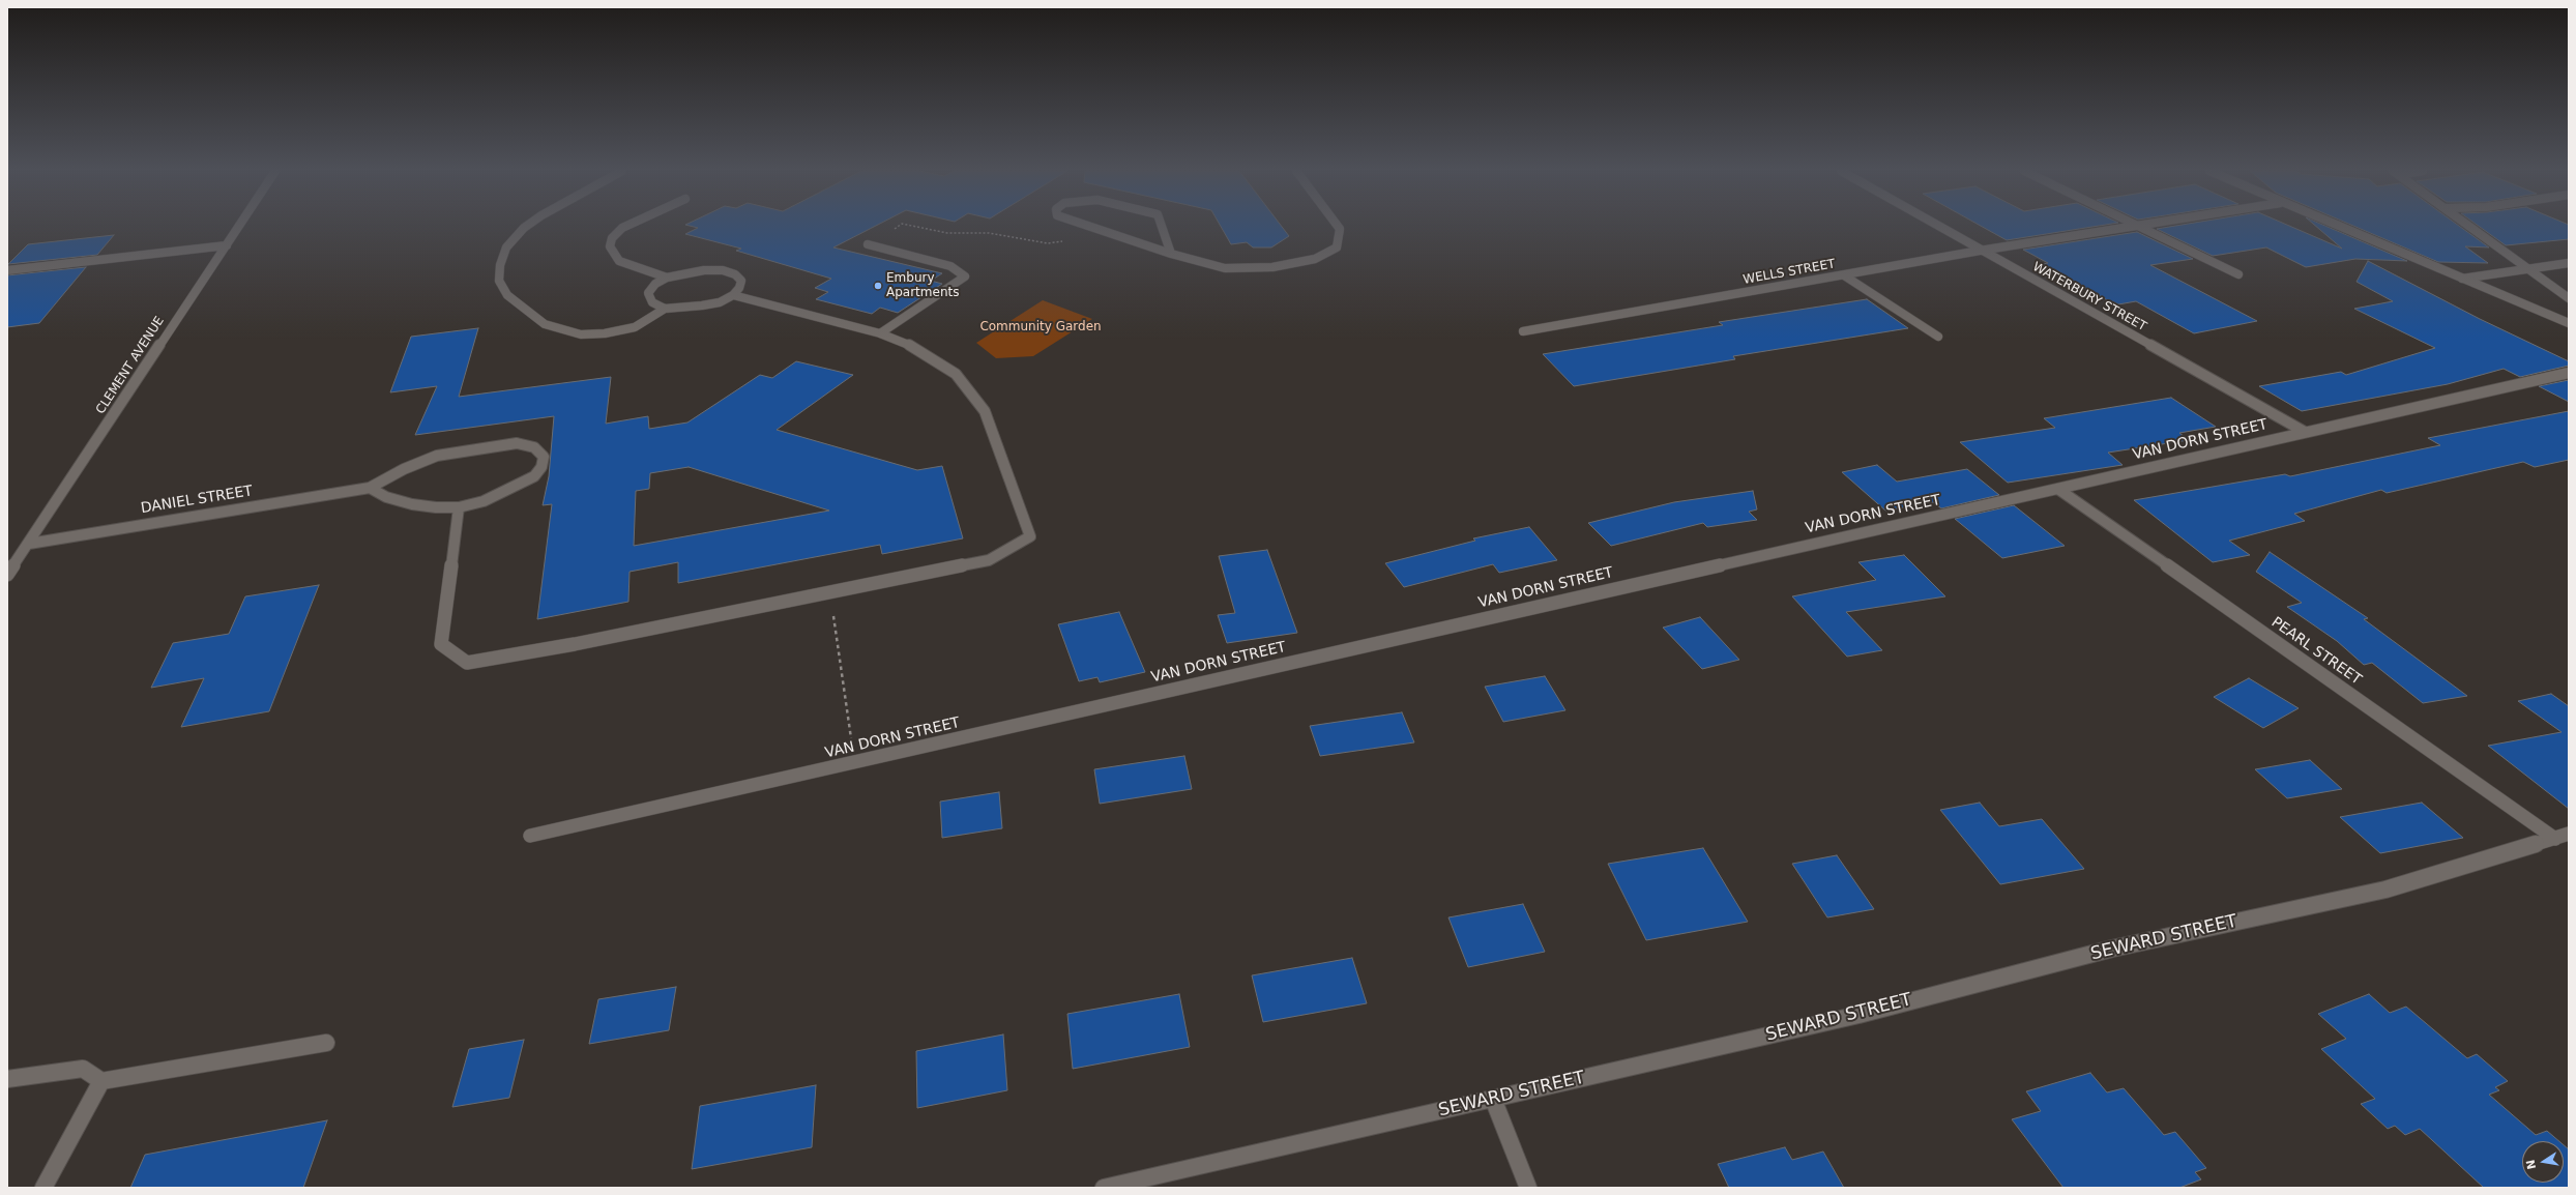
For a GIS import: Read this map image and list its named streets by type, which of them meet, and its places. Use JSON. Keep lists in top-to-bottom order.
{
  "streets": {
    "street": [
      "WELLS STREET",
      "WATERBURY STREET",
      "CLEMENT AVENUE",
      "VAN DORN STREET",
      "DANIEL STREET",
      "PEARL STREET",
      "SEWARD STREET"
    ]
  },
  "crossings": [
    ["WELLS STREET", "WATERBURY STREET"],
    ["WATERBURY STREET", "VAN DORN STREET"],
    ["CLEMENT AVENUE", "DANIEL STREET"],
    ["VAN DORN STREET", "PEARL STREET"],
    ["PEARL STREET", "SEWARD STREET"]
  ],
  "parks": ["Community Garden"],
  "places": ["Embury Apartments"],
  "north": "left"
}
